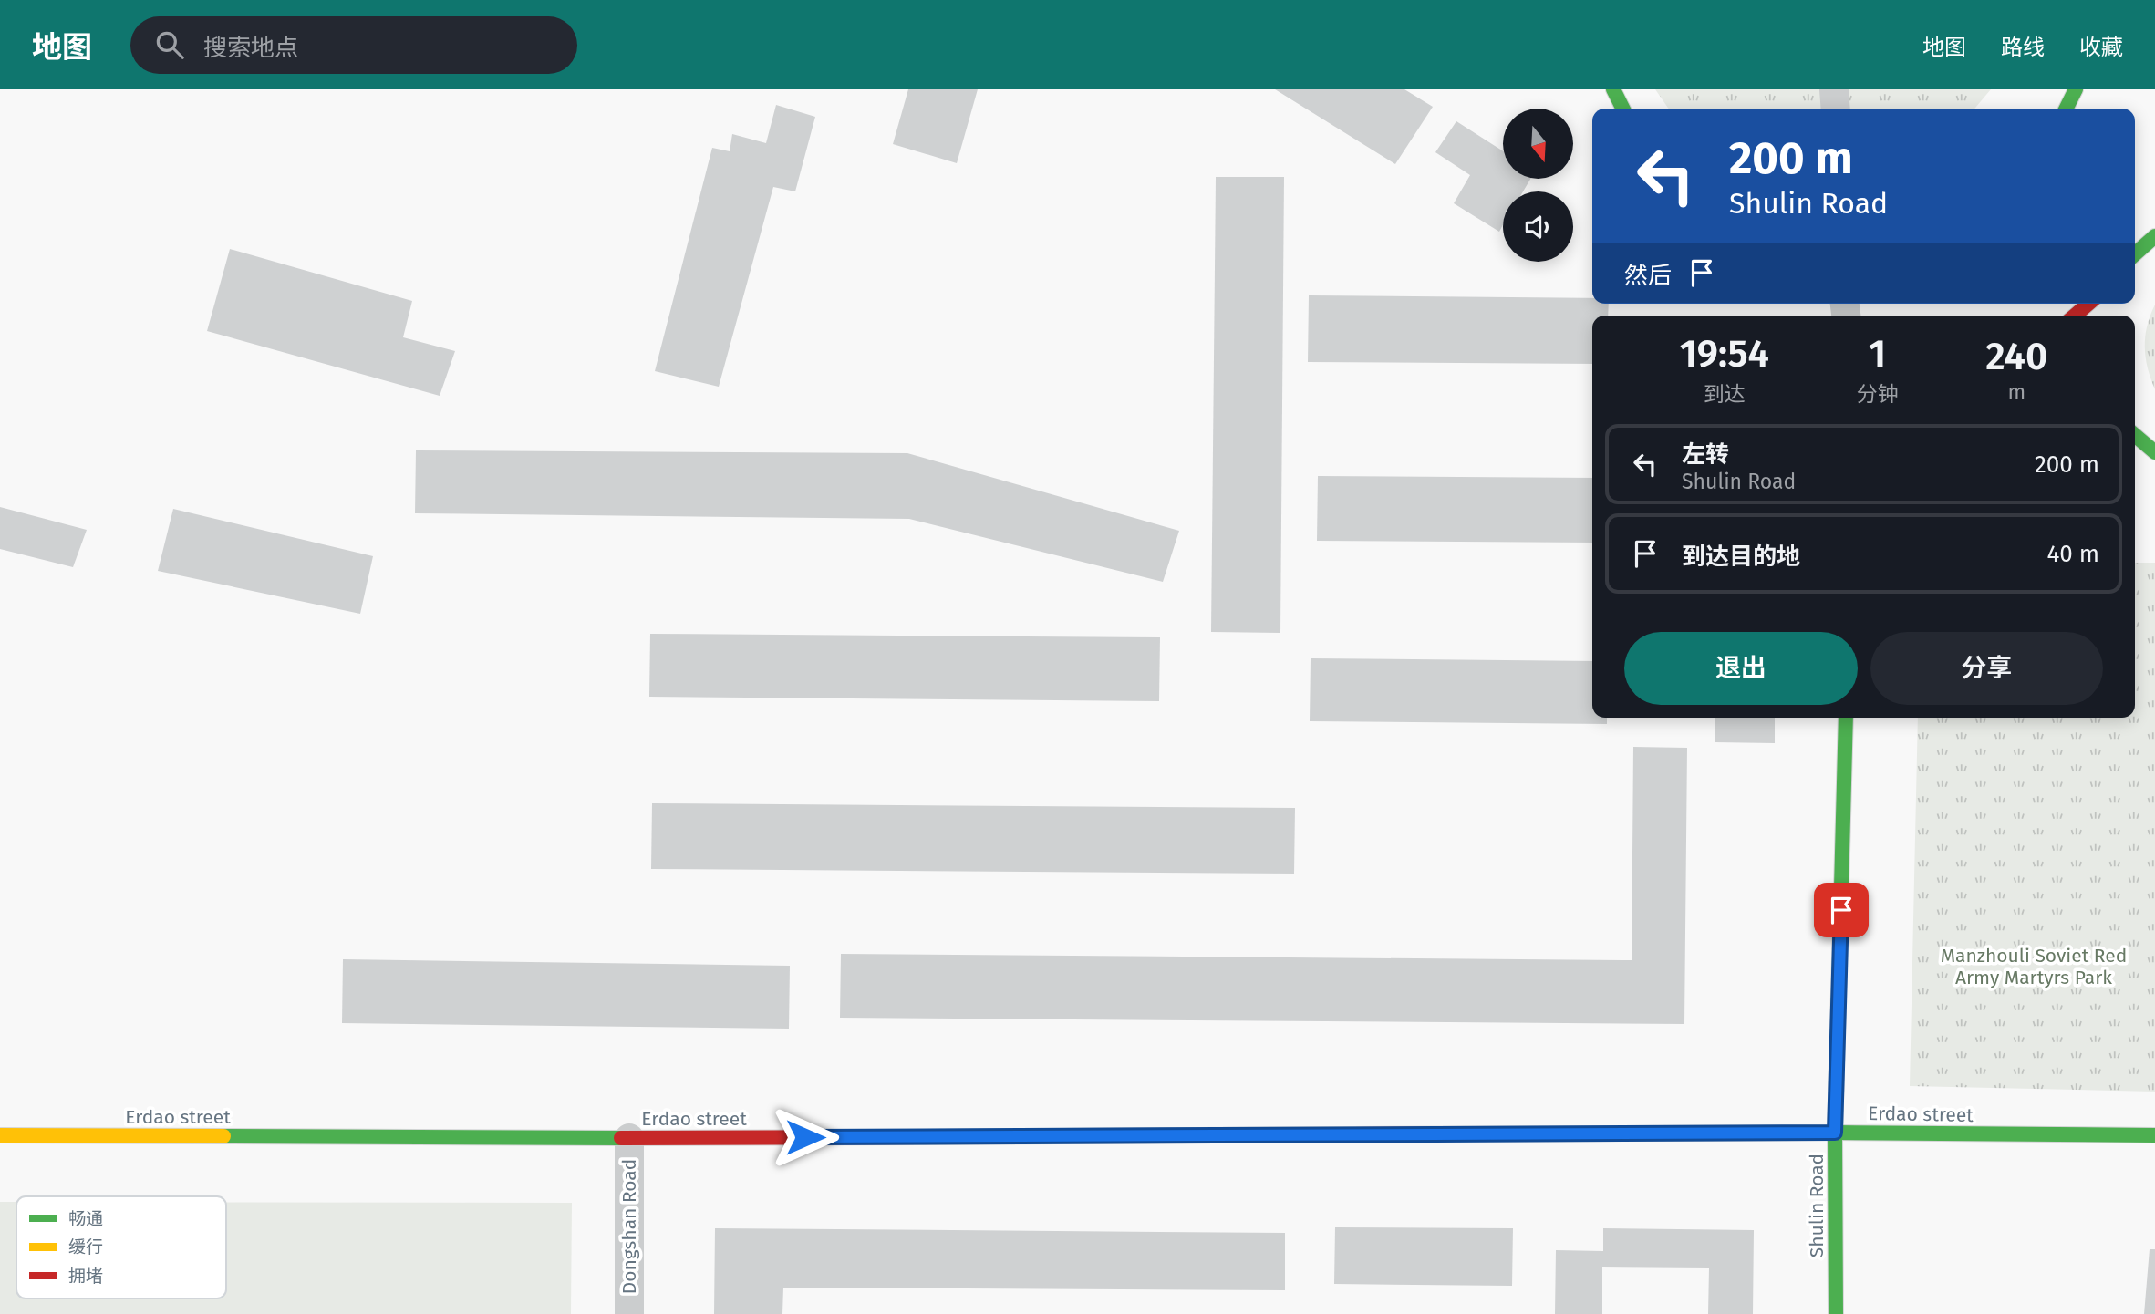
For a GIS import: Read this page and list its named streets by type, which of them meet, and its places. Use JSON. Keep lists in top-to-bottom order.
{
  "streets": {
    "street": ["Erdao street", "Shulin Road", "Dongshan Road"]
  },
  "crossings": [
    ["Erdao street", "Shulin Road"],
    ["Erdao street", "Dongshan Road"]
  ],
  "parks": ["Manzhouli Soviet Red Army Martyrs Park"],
  "legend": ["畅通", "缓行", "拥堵"],
  "north": "bottom",
  "page": {
    "header": "地图",
    "search": "搜索地点",
    "nav": ["地图", "路线", "收藏"],
    "turn": ["200 m", "Shulin Road"],
    "then": "然后",
    "eta": [
      "19:54",
      "到达",
      "1",
      "分钟",
      "240",
      "m"
    ],
    "list": [
      {
        "name": "左转",
        "note": "Shulin Road",
        "value": "200 m"
      },
      {
        "name": "到达目的地",
        "value": "40 m"
      }
    ],
    "buttons": ["退出", "分享"]
  }
}
